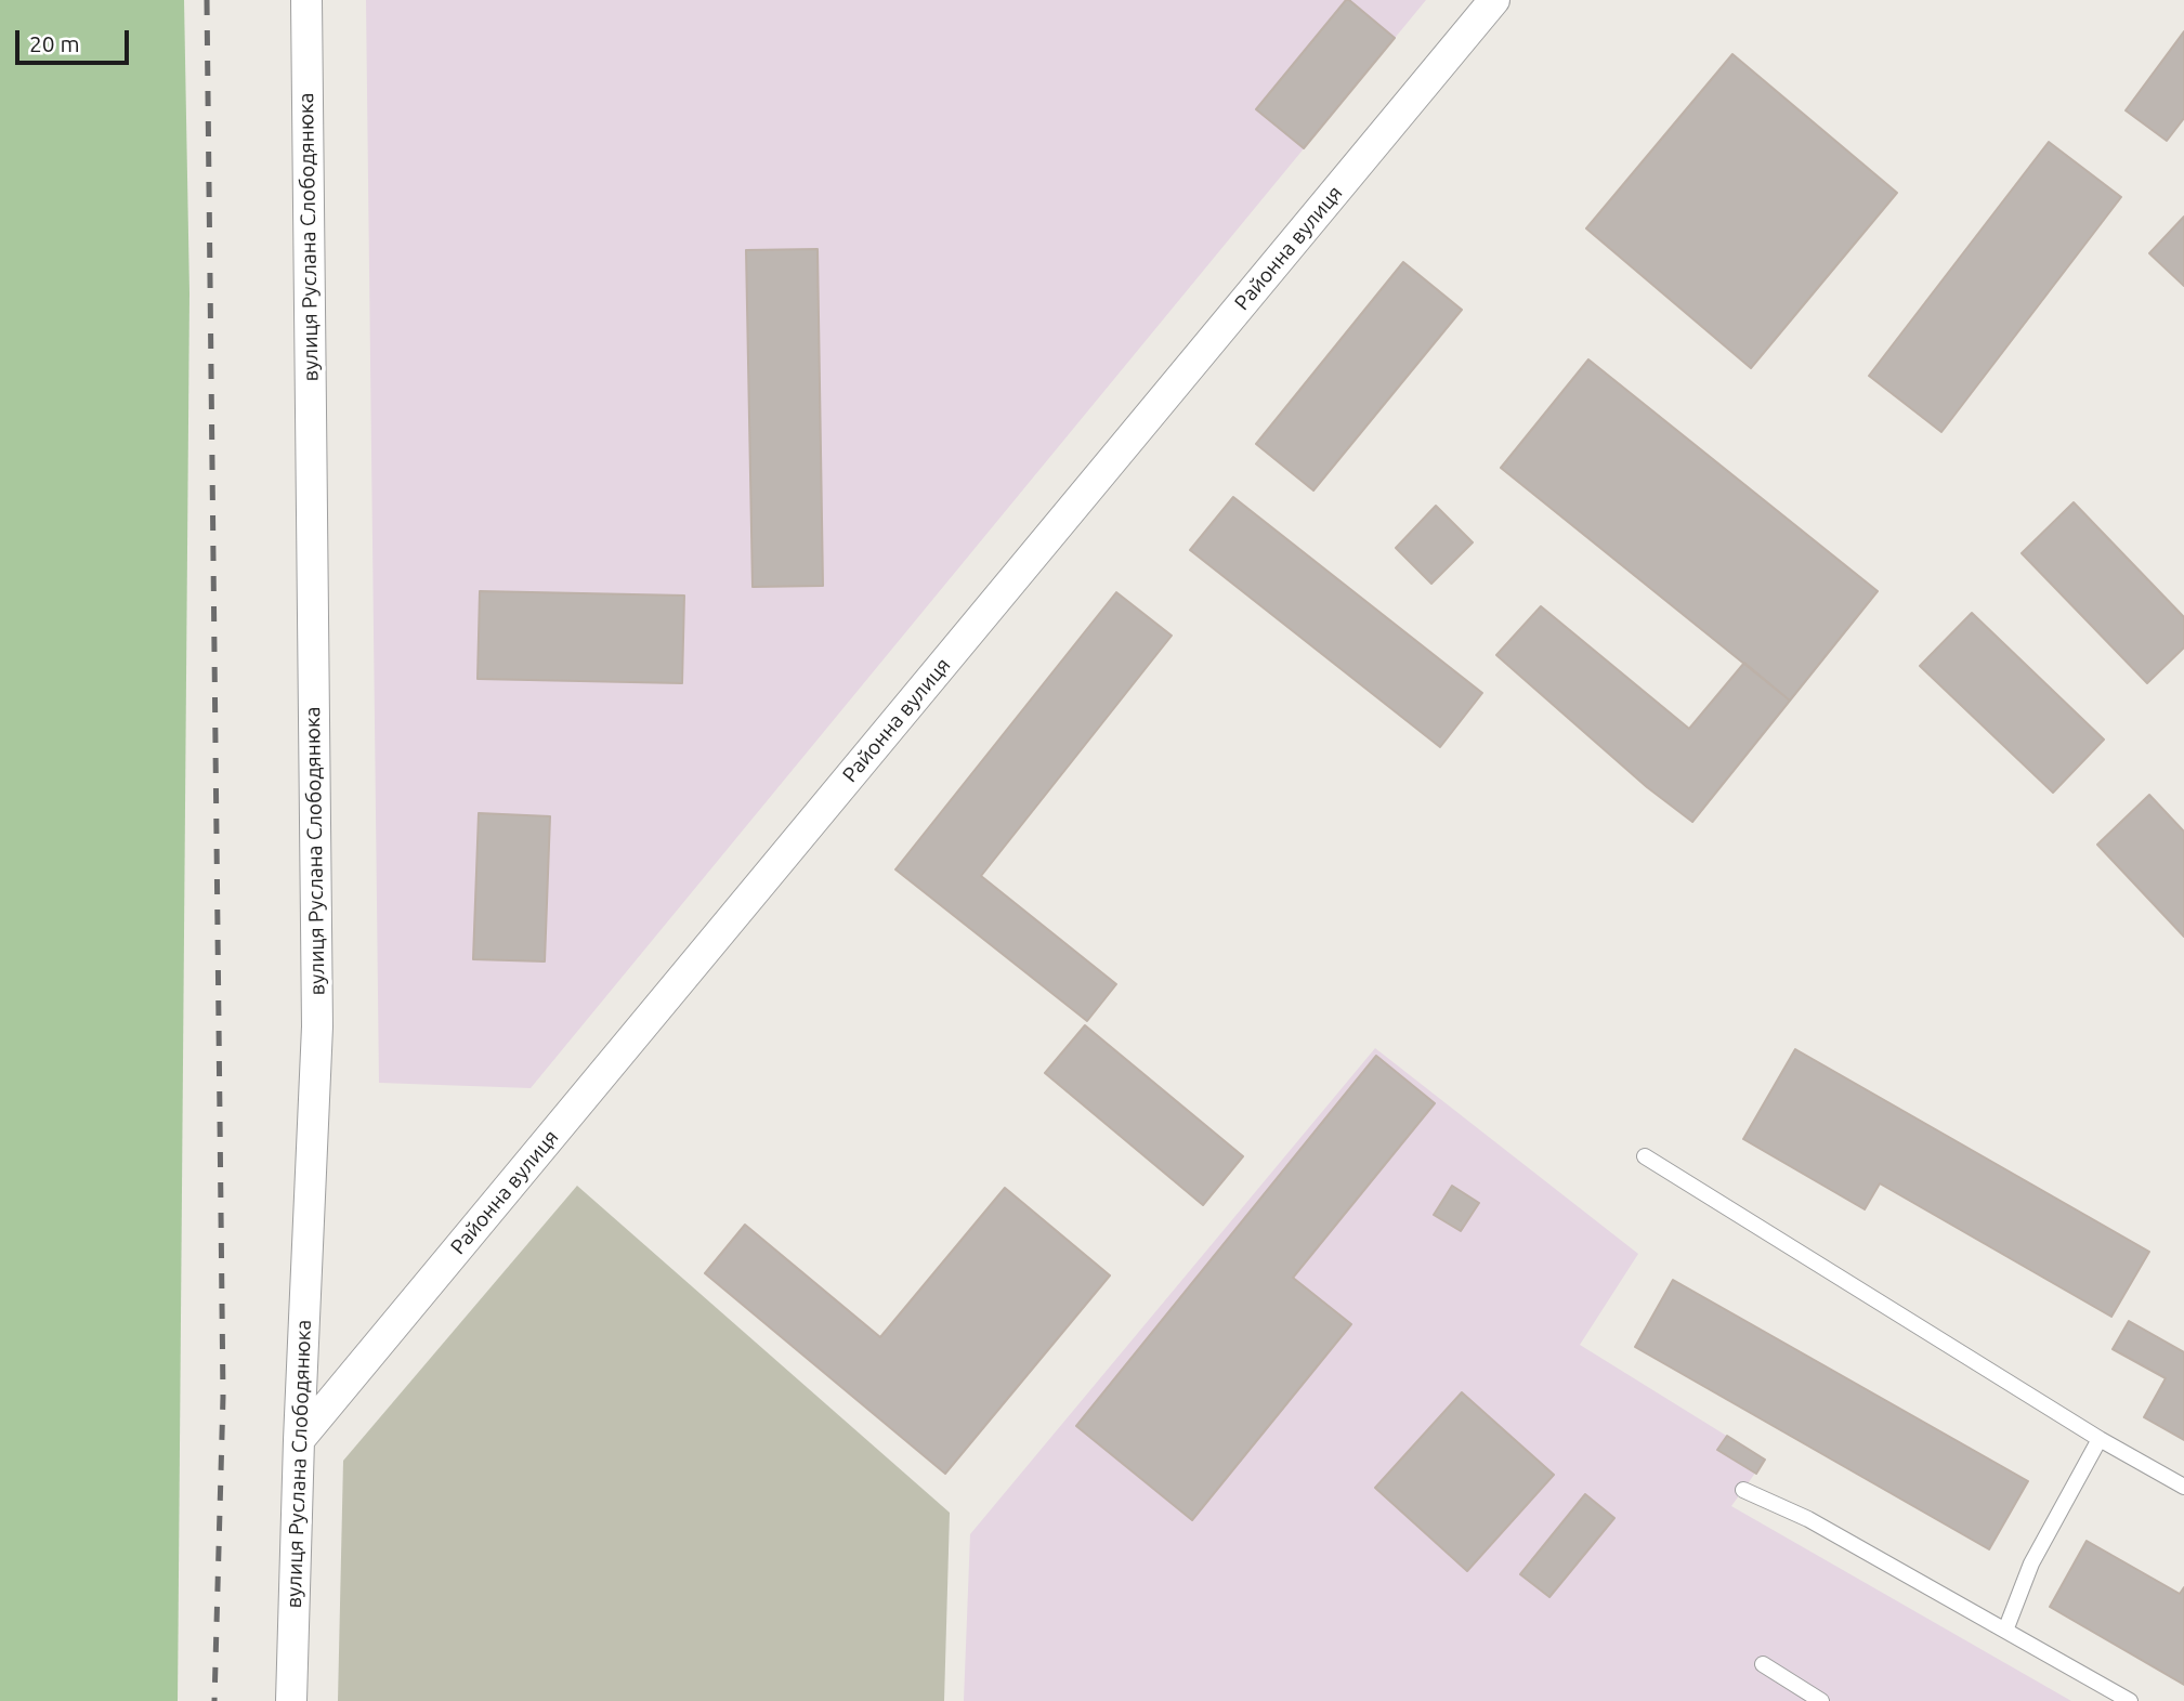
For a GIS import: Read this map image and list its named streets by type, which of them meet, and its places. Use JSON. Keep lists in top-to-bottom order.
{
  "streets": {
    "street": ["вулиця Руслана Слободянюка", "Районна вулиця"]
  },
  "crossings": [
    ["вулиця Руслана Слободянюка", "Районна вулиця"]
  ],
  "scale_bar": "20 m"
}
